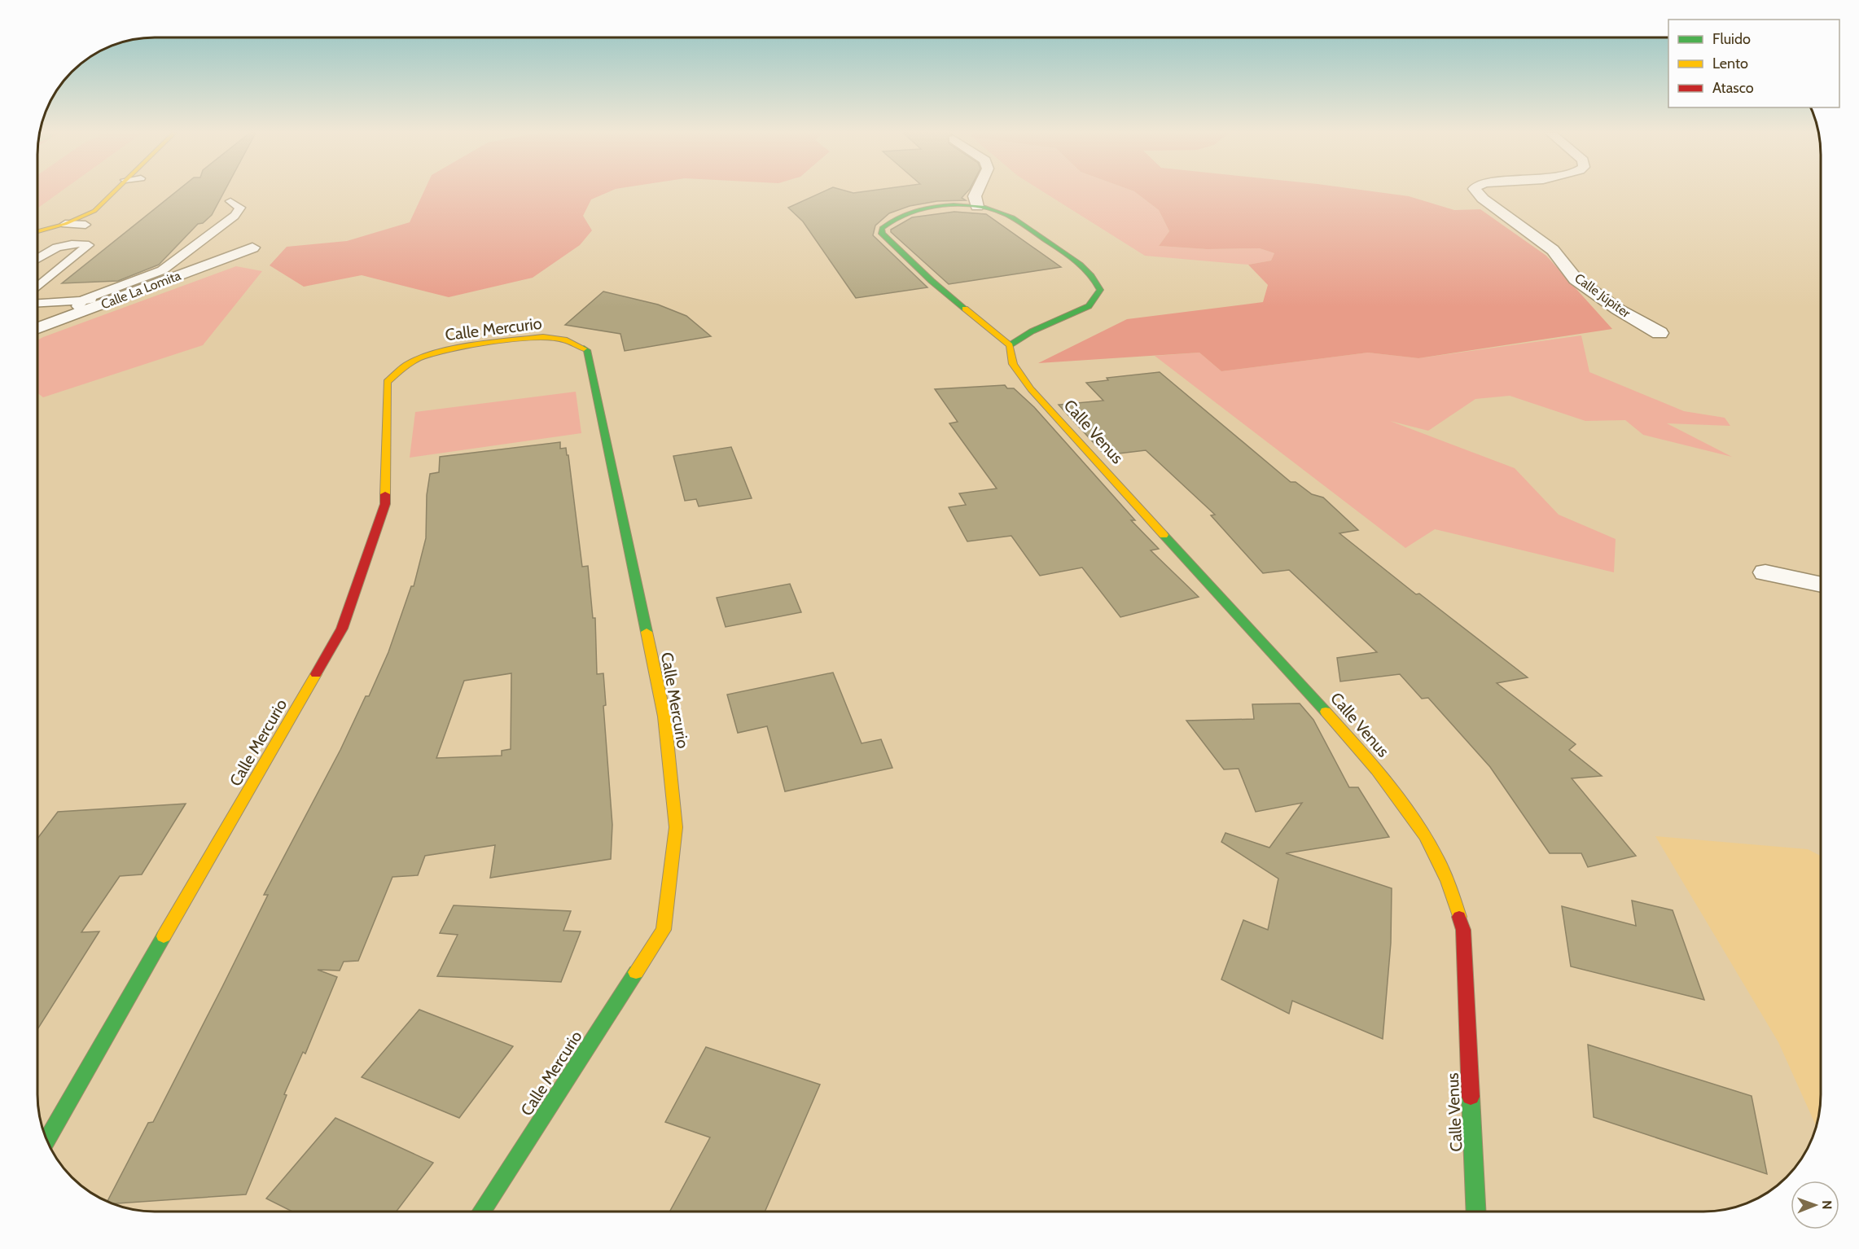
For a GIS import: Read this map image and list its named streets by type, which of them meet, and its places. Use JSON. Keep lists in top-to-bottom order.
{
  "streets": {
    "street": [
      "Calle La Lomita",
      "Calle Júpiter",
      "Calle Mercurio",
      "Calle Venus"
    ]
  },
  "legend": ["Fluido", "Lento", "Atasco"],
  "north": "right"
}
